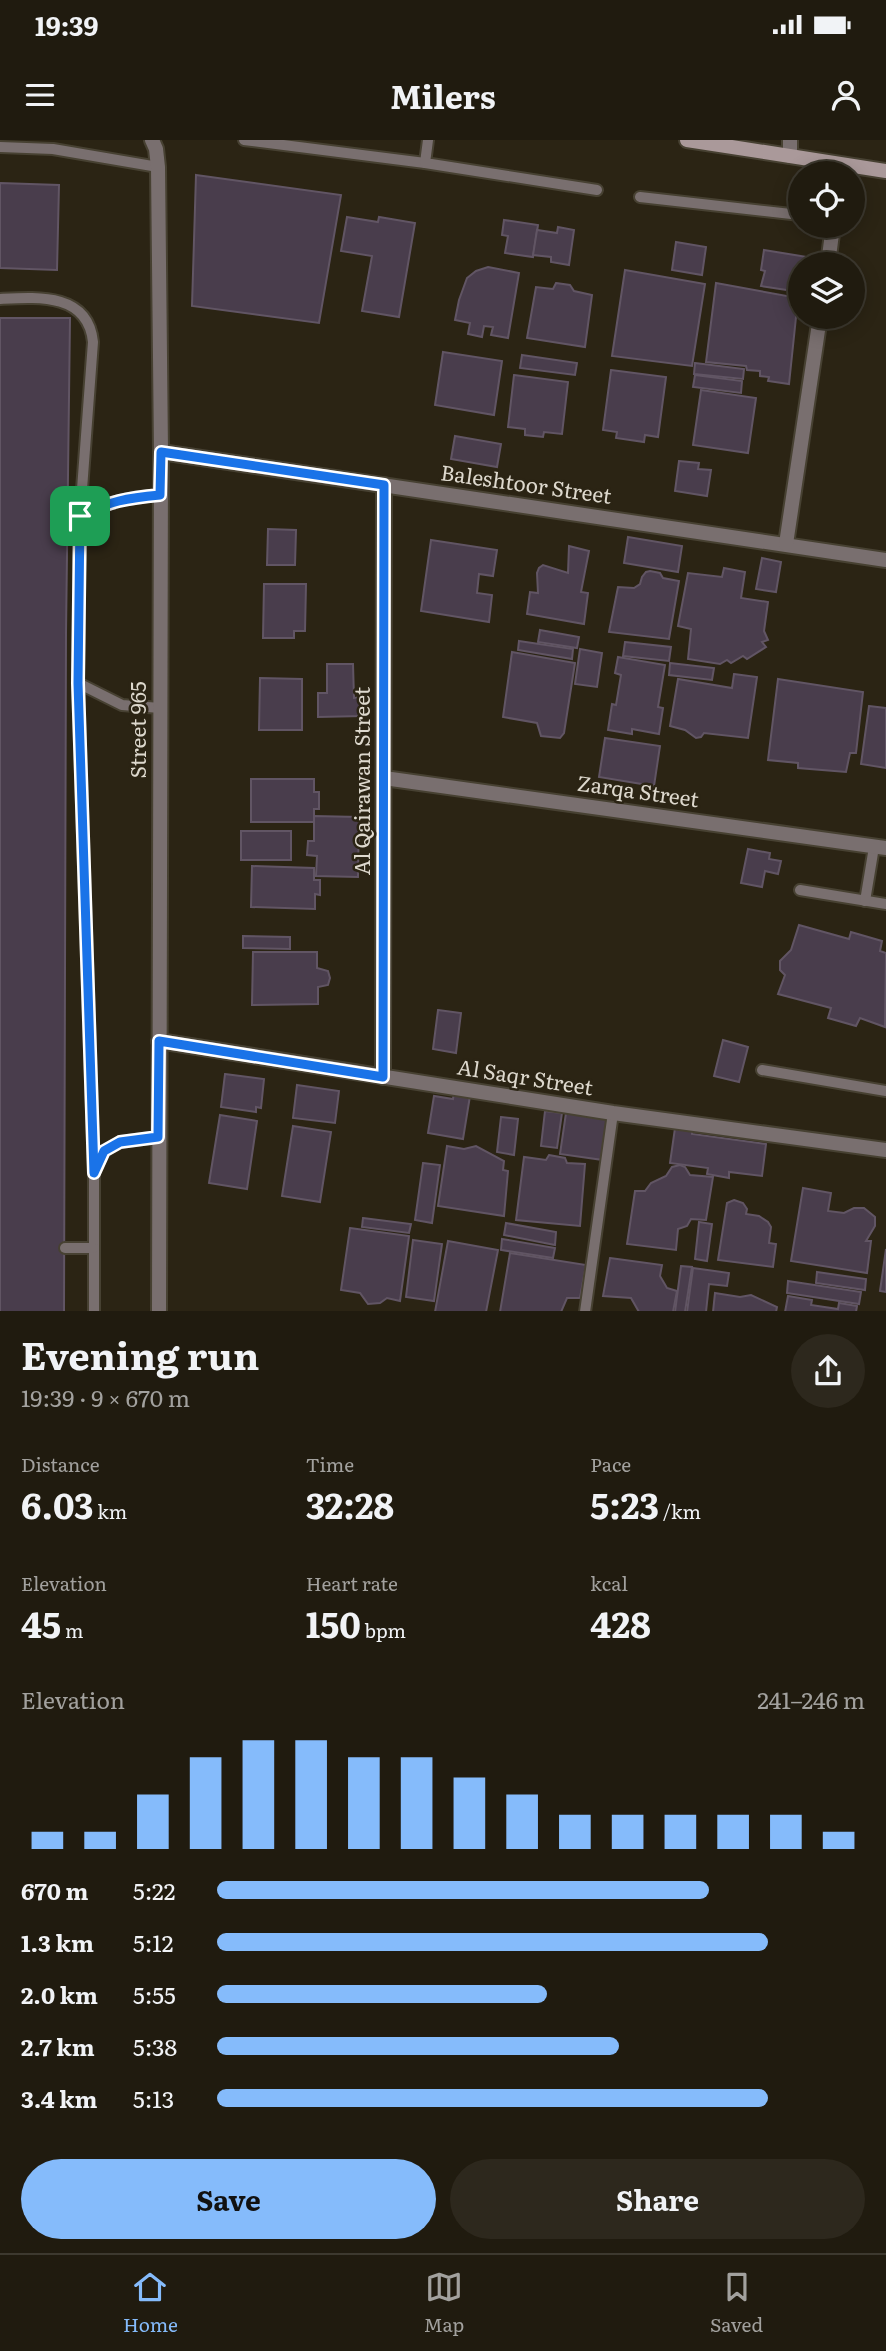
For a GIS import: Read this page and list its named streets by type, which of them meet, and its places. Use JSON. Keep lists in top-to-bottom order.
{
  "streets": {
    "street": [
      "Baleshtoor Street",
      "Street 965",
      "Al Qairawan Street",
      "Zarqa Street",
      "Al Saqr Street"
    ]
  },
  "crossings": [
    ["Baleshtoor Street", "Street 965"],
    ["Baleshtoor Street", "Al Qairawan Street"],
    ["Street 965", "Al Saqr Street"],
    ["Al Qairawan Street", "Zarqa Street"],
    ["Al Qairawan Street", "Al Saqr Street"]
  ],
  "page": {
    "status": "19:39",
    "header": "Milers",
    "heading": ["Evening run", "19:39 · 9 × 670 m"],
    "stats": [
      ["Distance", "6.03 km"],
      ["Time", "32:28"],
      ["Pace", "5:23 /km"],
      ["Elevation", "45 m"],
      ["Heart rate", "150 bpm"],
      ["kcal", "428"]
    ],
    "chart": ["Elevation", "241–246 m"],
    "list": [
      {
        "name": "670 m",
        "note": "5:22"
      },
      {
        "name": "1.3 km",
        "note": "5:12"
      },
      {
        "name": "2.0 km",
        "note": "5:55"
      },
      {
        "name": "2.7 km",
        "note": "5:38"
      },
      {
        "name": "3.4 km",
        "note": "5:13"
      }
    ],
    "buttons": ["Save", "Share"],
    "tabs": ["Home", "Map", "Saved"]
  }
}
